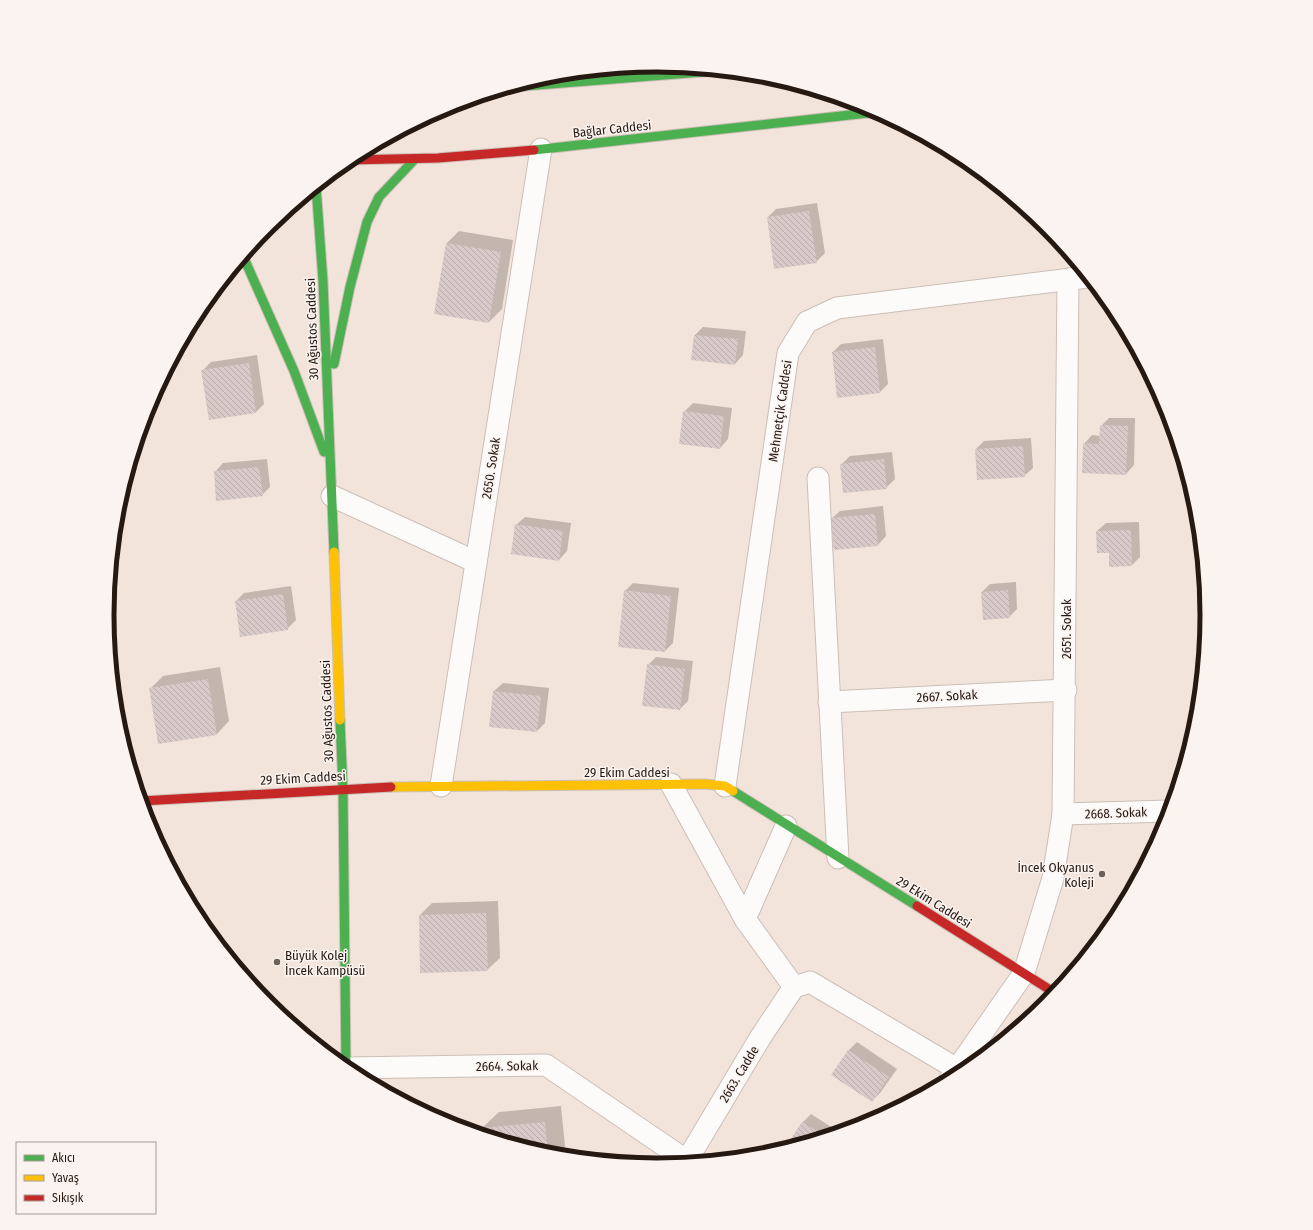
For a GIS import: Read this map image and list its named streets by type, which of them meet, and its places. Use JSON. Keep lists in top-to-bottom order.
{
  "streets": {
    "street": [
      "Bağlar Caddesi",
      "30 Ağustos Caddesi",
      "Mehmetçik Caddesi",
      "2650. Sokak",
      "2651. Sokak",
      "2667. Sokak",
      "29 Ekim Caddesi",
      "2668. Sokak",
      "2664. Sokak",
      "2663. Cadde"
    ]
  },
  "crossings": [
    ["Bağlar Caddesi", "2650. Sokak"],
    ["30 Ağustos Caddesi", "29 Ekim Caddesi"],
    ["Mehmetçik Caddesi", "2651. Sokak"],
    ["Mehmetçik Caddesi", "29 Ekim Caddesi"],
    ["2650. Sokak", "29 Ekim Caddesi"],
    ["2651. Sokak", "2667. Sokak"],
    ["2651. Sokak", "29 Ekim Caddesi"],
    ["2651. Sokak", "2668. Sokak"]
  ],
  "places": ["İncek Okyanus Koleji", "Büyük Kolej İncek Kampüsü"],
  "legend": ["Akıcı", "Yavaş", "Sıkışık"]
}
